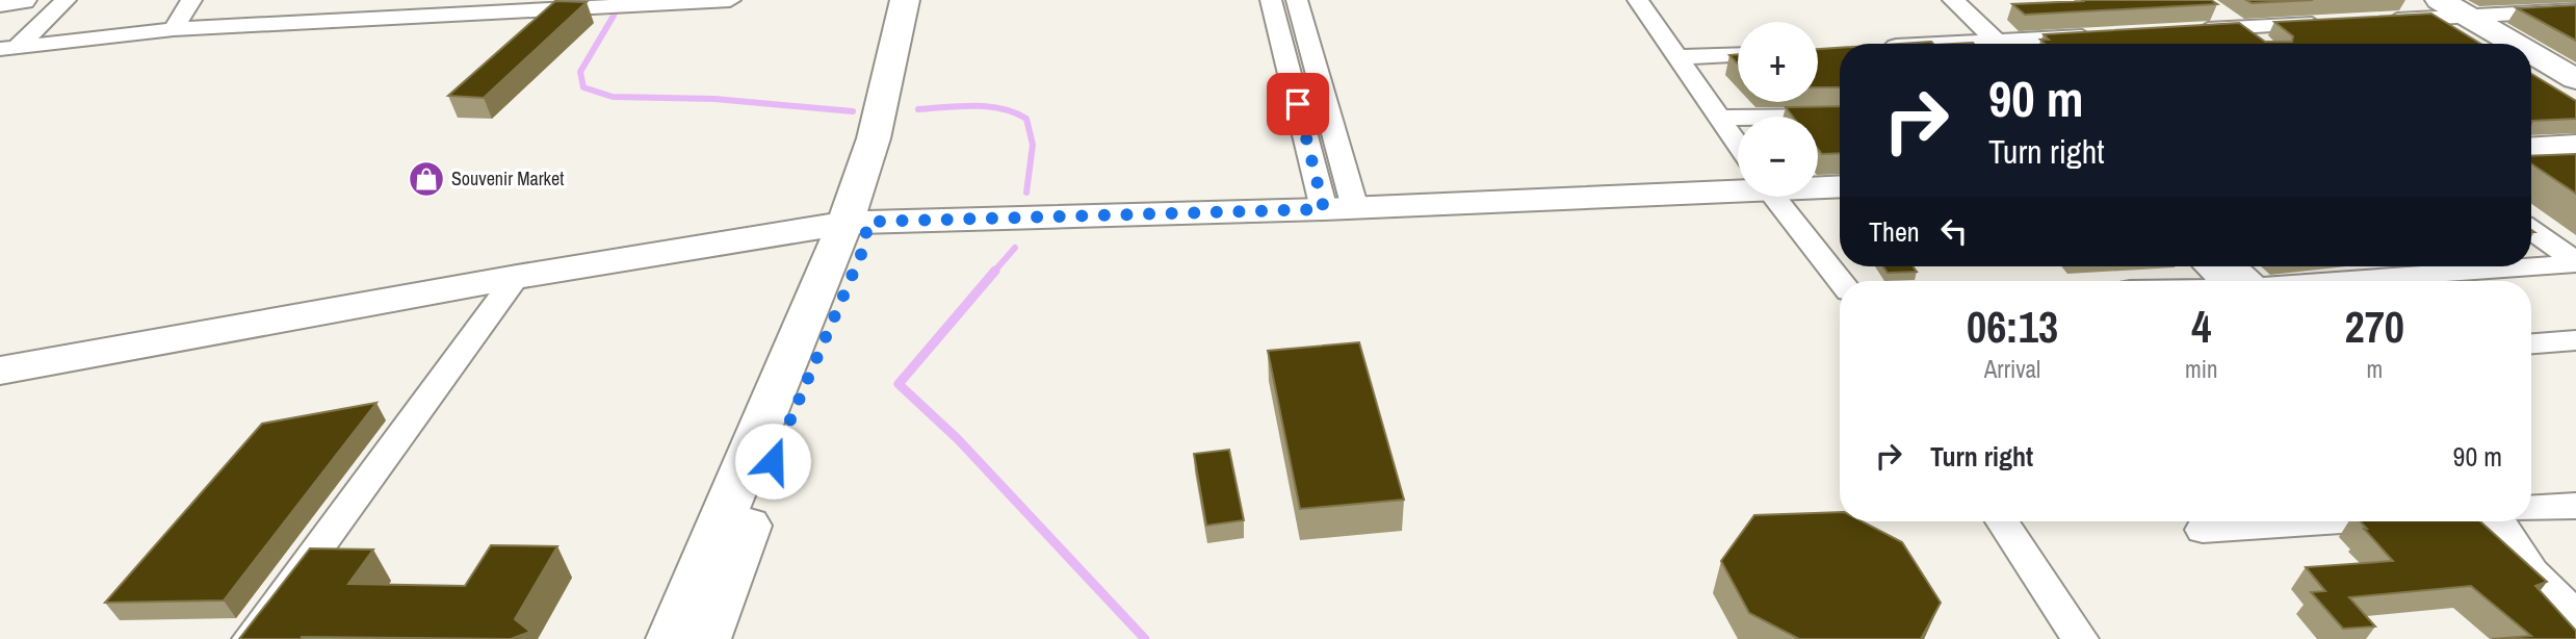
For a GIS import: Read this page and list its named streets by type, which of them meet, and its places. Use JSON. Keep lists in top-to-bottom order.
{
  "places": {
    "shop": ["Souvenir Market"]
  },
  "page": {
    "map_buttons": ["+", "−"],
    "turn": ["90 m", "Turn right"],
    "then": "Then",
    "eta": [
      "06:13",
      "Arrival",
      "4",
      "min",
      "270",
      "m"
    ],
    "list": [
      {
        "name": "Turn right",
        "value": "90 m"
      }
    ]
  }
}
